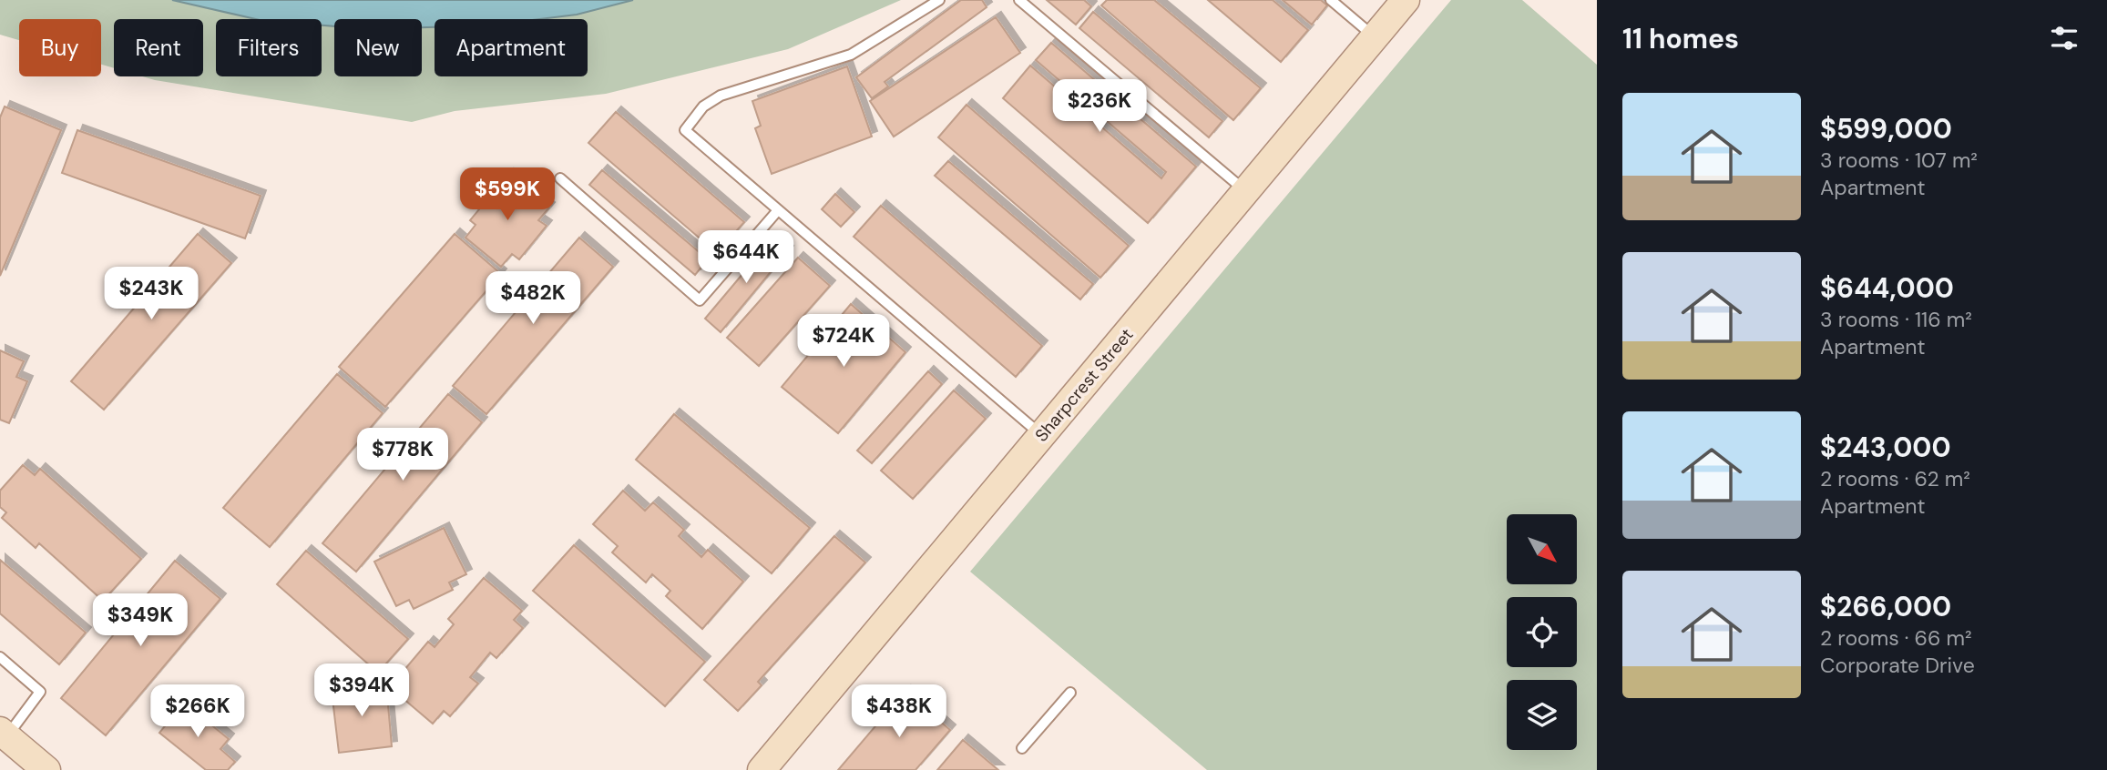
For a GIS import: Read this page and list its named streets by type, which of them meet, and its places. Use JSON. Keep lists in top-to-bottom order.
{
  "streets": {
    "street": ["Sharpcrest Street"]
  },
  "north": "bottom right",
  "page": {
    "heading": "11 homes",
    "chip": [
      "Buy",
      "Rent",
      "Filters",
      "New",
      "Apartment"
    ],
    "list": [
      {
        "name": "$599,000",
        "note": "3 rooms · 107 m² · Apartment"
      },
      {
        "name": "$644,000",
        "note": "3 rooms · 116 m² · Apartment"
      },
      {
        "name": "$243,000",
        "note": "2 rooms · 62 m² · Apartment"
      },
      {
        "name": "$266,000",
        "note": "2 rooms · 66 m² · Corporate Drive"
      }
    ],
    "price": [
      "$236K",
      "$599K",
      "$644K",
      "$243K",
      "$482K",
      "$724K",
      "$778K",
      "$349K",
      "$394K",
      "$266K",
      "$438K"
    ]
  }
}
